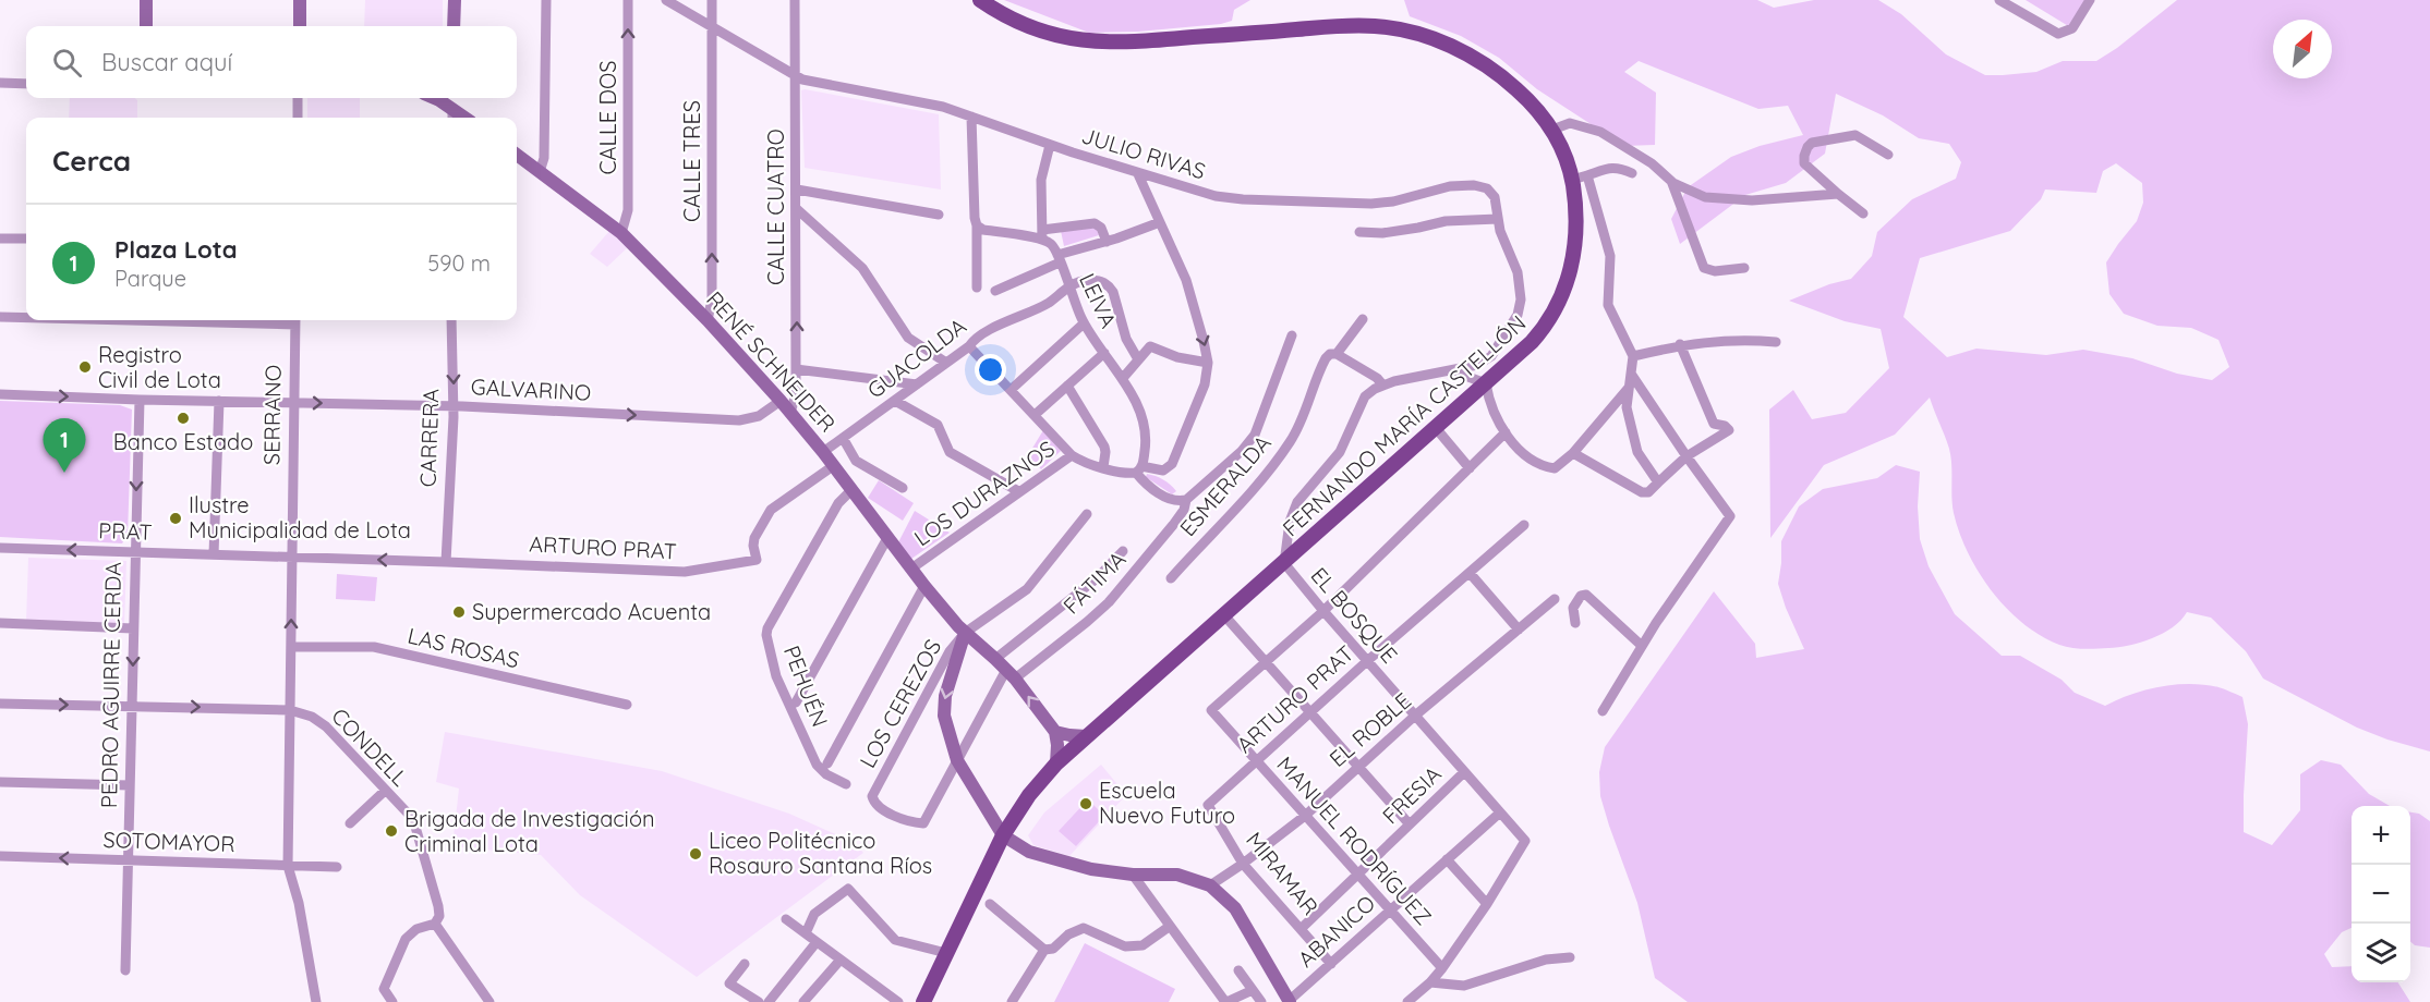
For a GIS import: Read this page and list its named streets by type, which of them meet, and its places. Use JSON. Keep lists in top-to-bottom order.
{
  "streets": {
    "main road": ["RENÉ SCHNEIDER", "FERNANDO MARÍA CASTELLÓN"],
    "street": [
      "CALLE DOS",
      "JULIO RIVAS",
      "CALLE TRES",
      "CALLE CUATRO",
      "LEIVA",
      "GUACOLDA",
      "GALVARINO",
      "SERRANO",
      "CARRERA",
      "ESMERALDA",
      "LOS DURAZNOS",
      "PRAT",
      "ARTURO PRAT",
      "FÁTIMA",
      "EL BOSQUE",
      "LAS ROSAS",
      "PEDRO AGUIRRE CERDA",
      "PEHUÉN",
      "LOS CEREZOS",
      "EL ROBLE",
      "CONDELL",
      "FRESIA",
      "MANUEL RODRÍGUEZ",
      "SOTOMAYOR",
      "MIRAMAR",
      "ABANICO"
    ]
  },
  "crossings": [
    ["CALLE DOS", "RENÉ SCHNEIDER"],
    ["JULIO RIVAS", "CALLE TRES"],
    ["JULIO RIVAS", "CALLE CUATRO"],
    ["CALLE TRES", "RENÉ SCHNEIDER"],
    ["CALLE CUATRO", "RENÉ SCHNEIDER"],
    ["LEIVA", "GUACOLDA"],
    ["LEIVA", "LOS DURAZNOS"],
    ["GUACOLDA", "RENÉ SCHNEIDER"],
    ["RENÉ SCHNEIDER", "GALVARINO"],
    ["RENÉ SCHNEIDER", "LOS DURAZNOS"],
    ["RENÉ SCHNEIDER", "ARTURO PRAT"],
    ["RENÉ SCHNEIDER", "FÁTIMA"],
    ["RENÉ SCHNEIDER", "PEHUÉN"],
    ["RENÉ SCHNEIDER", "LOS CEREZOS"],
    ["GALVARINO", "SERRANO"],
    ["GALVARINO", "CARRERA"],
    ["GALVARINO", "PEDRO AGUIRRE CERDA"],
    ["SERRANO", "PRAT"],
    ["SERRANO", "LAS ROSAS"],
    ["SERRANO", "CONDELL"],
    ["SERRANO", "SOTOMAYOR"],
    ["FERNANDO MARÍA CASTELLÓN", "EL BOSQUE"],
    ["CARRERA", "PRAT"],
    ["CARRERA", "ARTURO PRAT"],
    ["LOS DURAZNOS", "FÁTIMA"],
    ["PRAT", "ARTURO PRAT"],
    ["PRAT", "PEDRO AGUIRRE CERDA"],
    ["ARTURO PRAT", "EL BOSQUE"],
    ["ARTURO PRAT", "MANUEL RODRÍGUEZ"],
    ["ARTURO PRAT", "MIRAMAR"],
    ["EL BOSQUE", "EL ROBLE"],
    ["EL BOSQUE", "FRESIA"],
    ["EL BOSQUE", "ABANICO"],
    ["PEDRO AGUIRRE CERDA", "CONDELL"],
    ["PEDRO AGUIRRE CERDA", "SOTOMAYOR"],
    ["EL ROBLE", "MANUEL RODRÍGUEZ"],
    ["EL ROBLE", "MIRAMAR"],
    ["FRESIA", "MANUEL RODRÍGUEZ"],
    ["FRESIA", "MIRAMAR"],
    ["MANUEL RODRÍGUEZ", "ABANICO"],
    ["MIRAMAR", "ABANICO"]
  ],
  "one_way": [
    "CALLE TRES",
    "CALLE CUATRO",
    "GALVARINO",
    "CARRERA"
  ],
  "places": [
    "Registro Civil de Lota",
    "Banco Estado",
    "Ilustre Municipalidad de Lota",
    "Supermercado Acuenta",
    "Escuela Nuevo Futuro",
    "Brigada de Investigación Criminal Lota",
    "Liceo Politécnico Rosauro Santana Ríos"
  ],
  "north": "top right",
  "page": {
    "search": "Buscar aquí",
    "heading": "Cerca",
    "list": [
      {
        "mark": "1",
        "name": "Plaza Lota",
        "note": "Parque",
        "value": "590 m"
      }
    ],
    "pins": "1",
    "map_buttons": ["+", "−"]
  }
}
